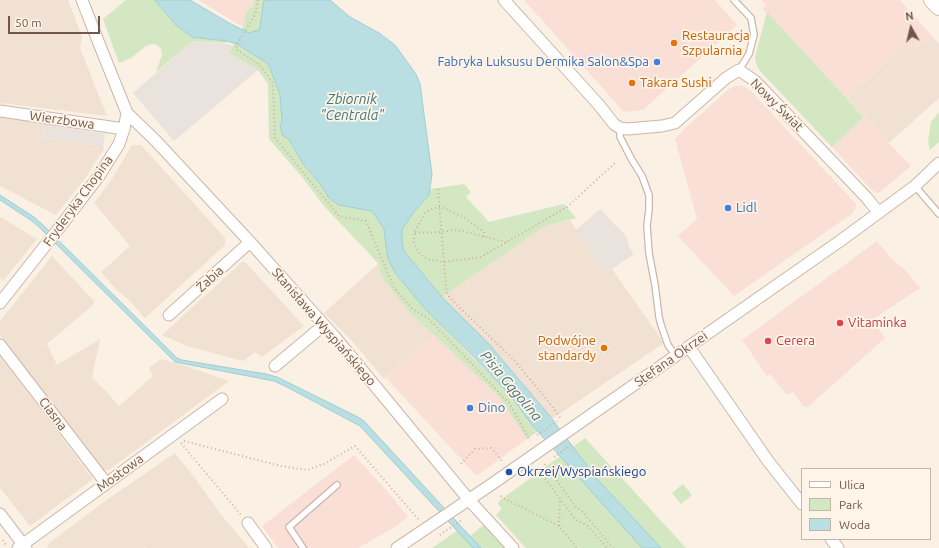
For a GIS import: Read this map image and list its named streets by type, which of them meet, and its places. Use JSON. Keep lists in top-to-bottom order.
{
  "streets": {
    "street": [
      "Nowy Świat",
      "Wierzbowa",
      "Fryderyka Chopina",
      "Żabia",
      "Stanisława Wyspiańskiego",
      "Stefana Okrzei",
      "Ciasna",
      "Mostowa"
    ]
  },
  "crossings": [
    ["Nowy Świat", "Stefana Okrzei"],
    ["Wierzbowa", "Fryderyka Chopina"],
    ["Fryderyka Chopina", "Stanisława Wyspiańskiego"],
    ["Żabia", "Stanisława Wyspiańskiego"],
    ["Stanisława Wyspiańskiego", "Stefana Okrzei"],
    ["Ciasna", "Mostowa"]
  ],
  "water": ["Zbiornik \"Centrala\"", "Pisia Gągolina"],
  "places": [
    "Restauracja Szpularnia",
    "Fabryka Luksusu Dermika Salon&Spa",
    "Takara Sushi",
    "Lidl",
    "Vitaminka",
    "Cerera",
    "Podwójne standardy",
    "Dino",
    "Okrzei/Wyspiańskiego"
  ],
  "legend": ["Ulica", "Park", "Woda"],
  "scale_bar": "50 m",
  "north": "top"
}
